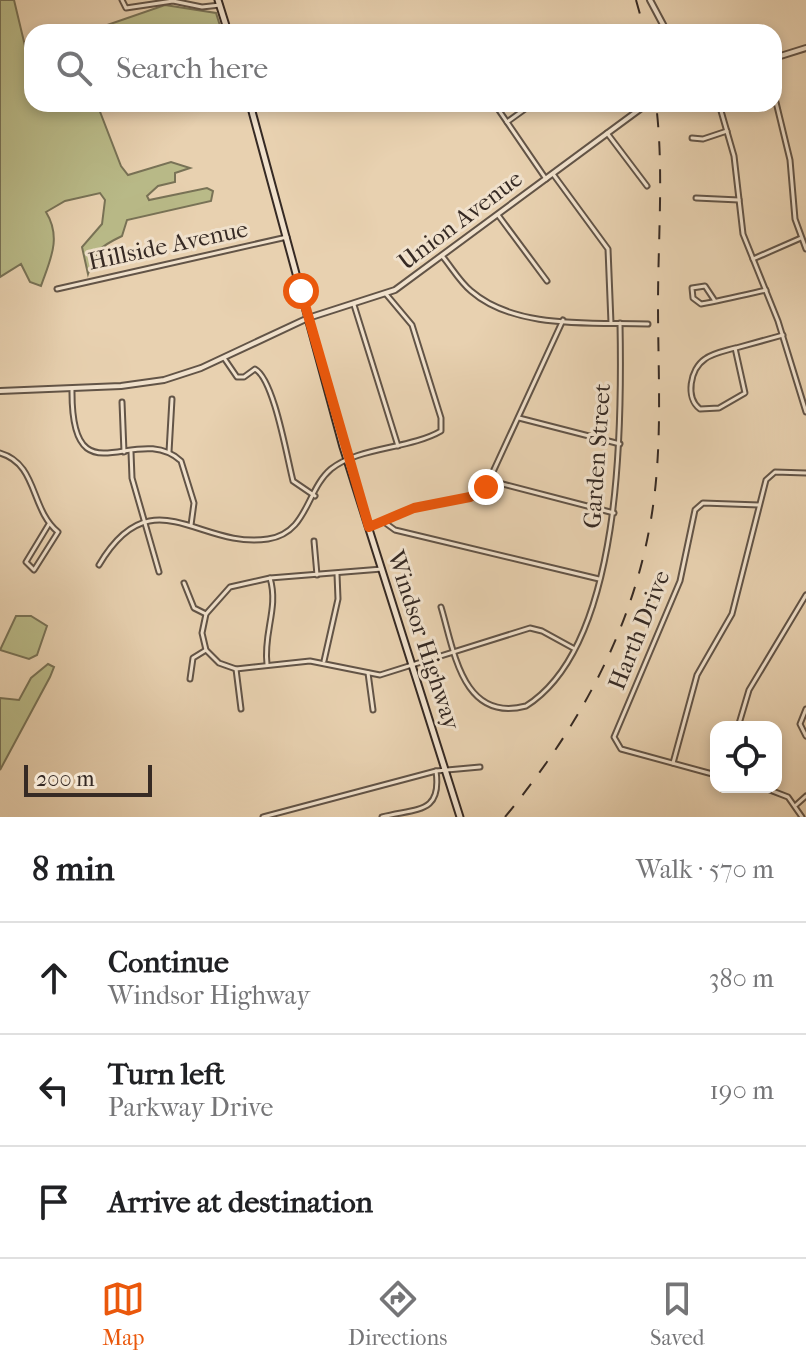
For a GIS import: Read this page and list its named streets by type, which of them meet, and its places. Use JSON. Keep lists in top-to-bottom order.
{
  "streets": {
    "main road": ["Windsor Highway"],
    "street": [
      "Union Avenue",
      "Hillside Avenue",
      "Garden Street",
      "Harth Drive"
    ]
  },
  "crossings": [
    ["Union Avenue", "Windsor Highway"],
    ["Hillside Avenue", "Windsor Highway"]
  ],
  "scale_bar": "200 m",
  "page": {
    "search": "Search here",
    "scale": "200 m",
    "heading": ["8 min", "Walk · 570 m"],
    "list": [
      ["Continue", "Windsor Highway", "380 m"],
      ["Turn left", "Parkway Drive", "190 m"],
      "Arrive at destination"
    ],
    "nav": ["Map", "Directions", "Saved"]
  }
}
